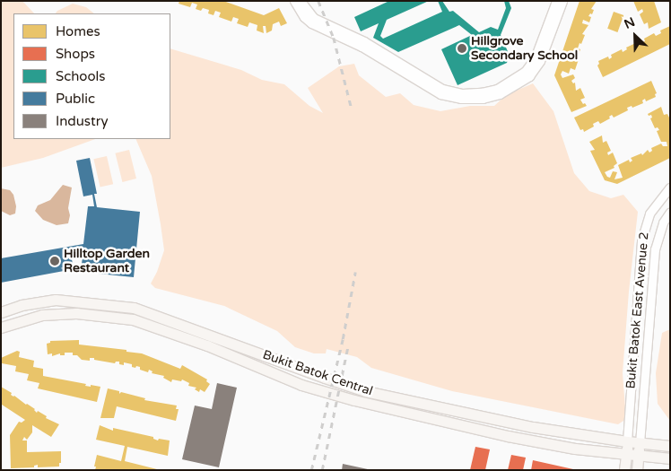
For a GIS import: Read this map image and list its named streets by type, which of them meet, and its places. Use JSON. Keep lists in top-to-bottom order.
{
  "streets": {
    "main road": ["Bukit Batok Central"],
    "street": ["Bukit Batok East Avenue 2"]
  },
  "crossings": [
    ["Bukit Batok East Avenue 2", "Bukit Batok Central"]
  ],
  "places": ["Hillgrove Secondary School", "Hilltop Garden Restaurant"],
  "legend": [
    "Homes",
    "Shops",
    "Schools",
    "Public",
    "Industry"
  ],
  "north": "top left"
}
